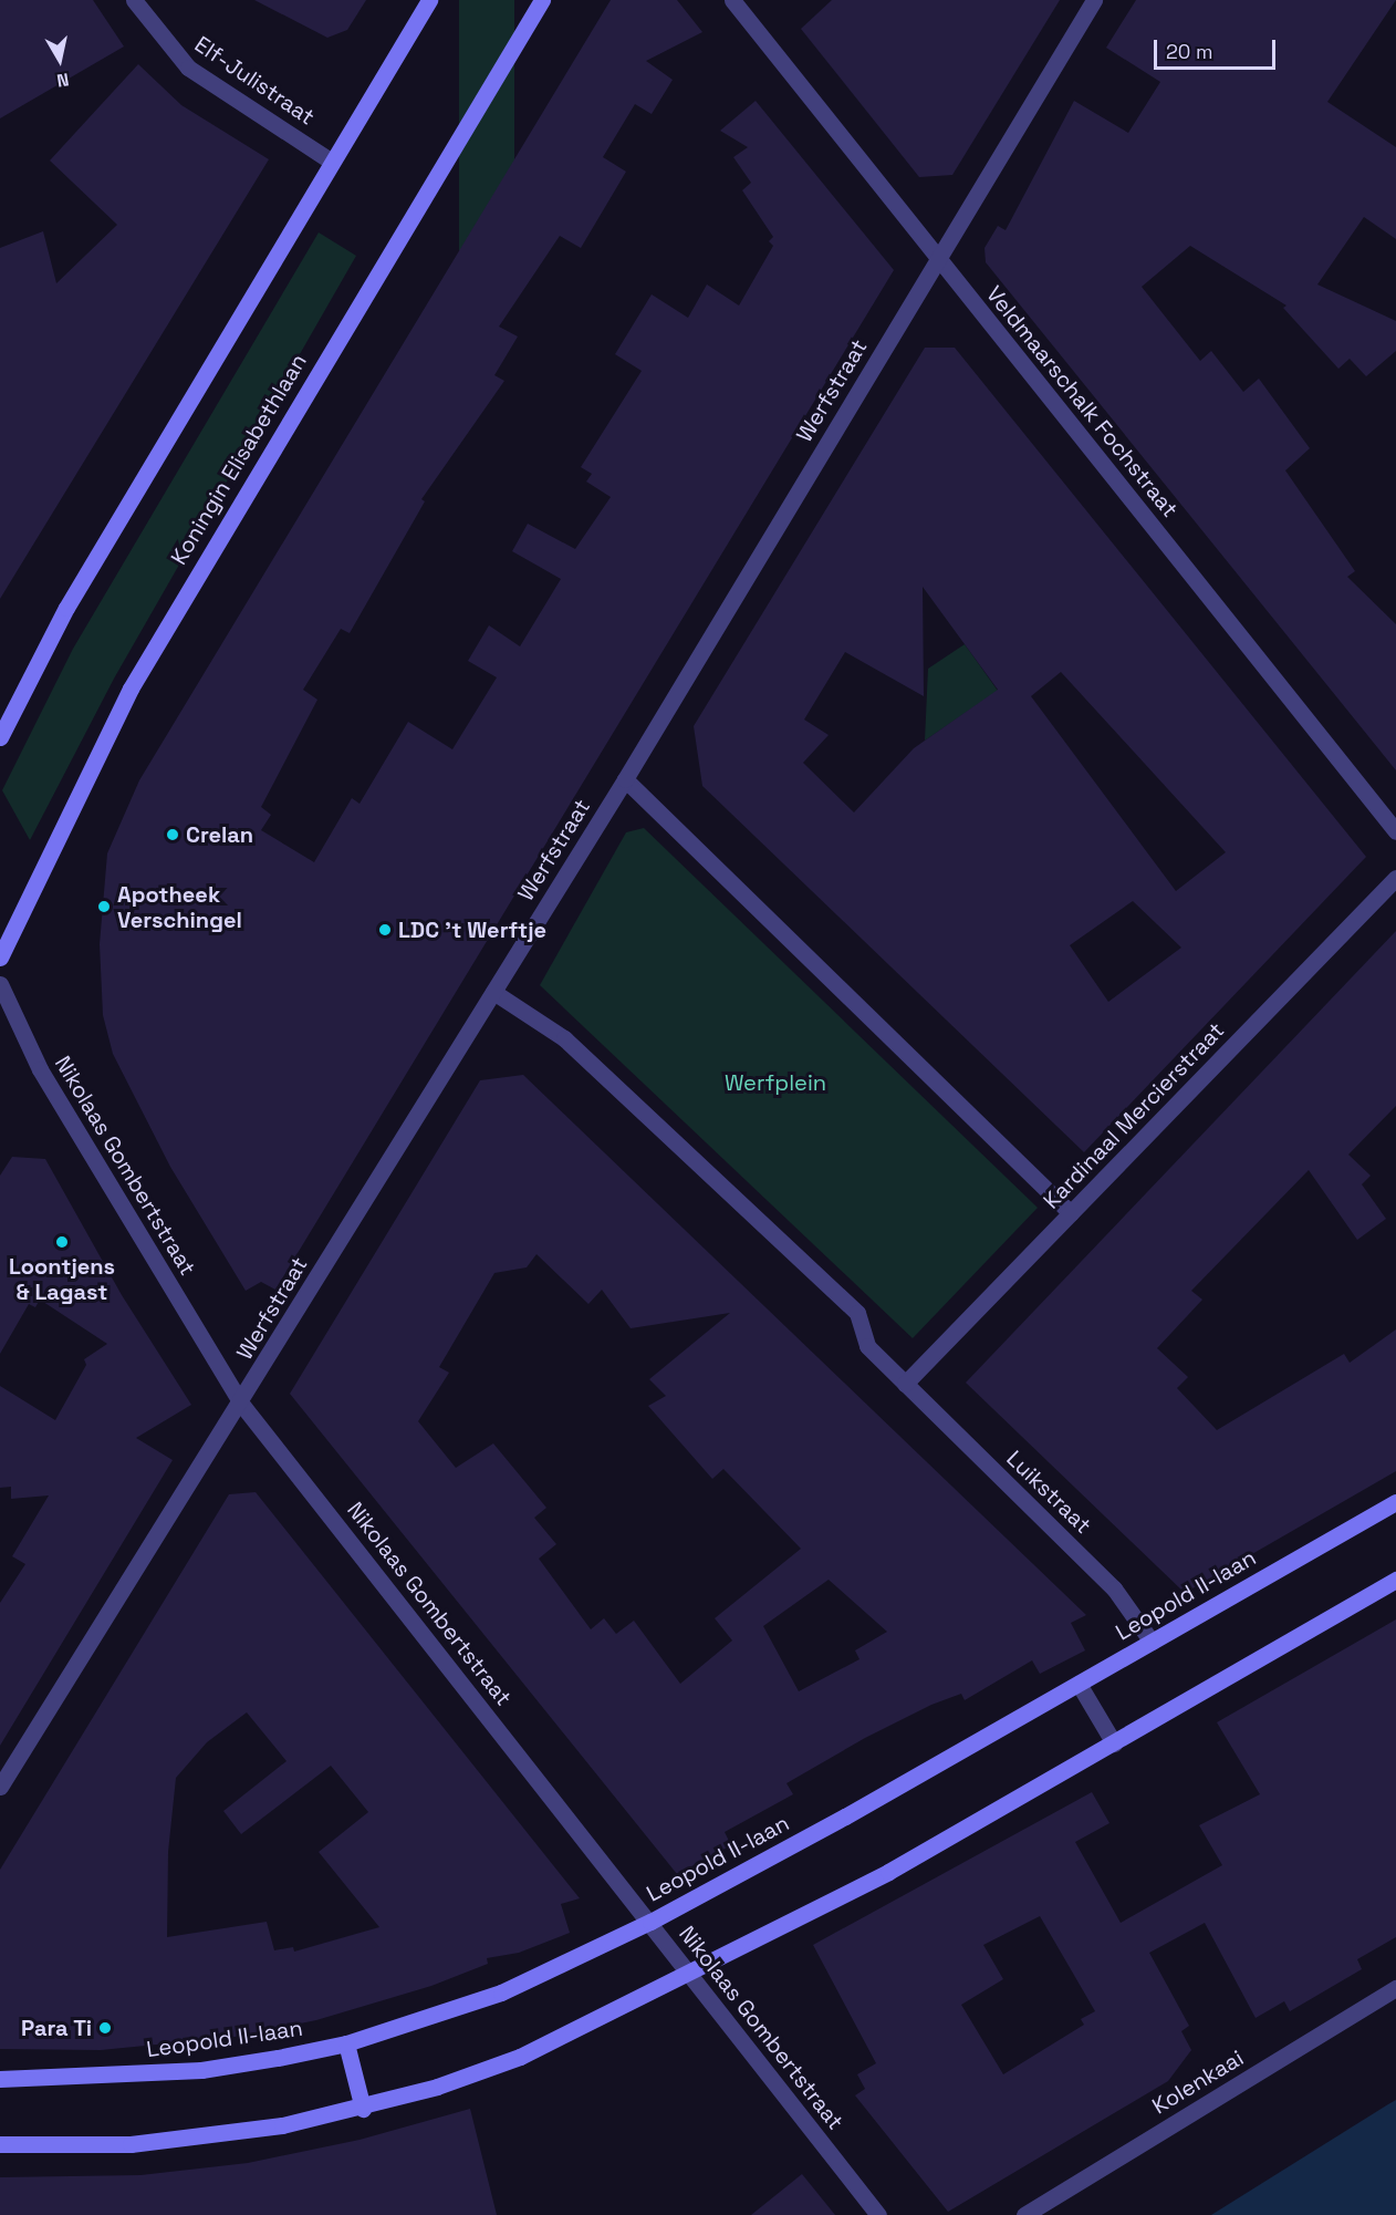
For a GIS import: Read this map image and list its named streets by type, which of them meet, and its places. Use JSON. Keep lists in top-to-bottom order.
{
  "streets": {
    "street": [
      "Elf-Julistraat",
      "Werfstraat",
      "Veldmaarschalk Fochstraat",
      "Koningin Elisabethlaan",
      "Kardinaal Mercierstraat",
      "Nikolaas Gombertstraat",
      "Luikstraat",
      "Leopold II-laan",
      "Kolenkaai"
    ]
  },
  "crossings": [
    ["Werfstraat", "Veldmaarschalk Fochstraat"],
    ["Werfstraat", "Nikolaas Gombertstraat"],
    ["Kardinaal Mercierstraat", "Luikstraat"],
    ["Nikolaas Gombertstraat", "Leopold II-laan"],
    ["Luikstraat", "Leopold II-laan"]
  ],
  "parks": ["Werfplein"],
  "places": [
    "Crelan",
    "Apotheek Verschingel",
    "LDC 't Werftje",
    "Loontjens & Lagast",
    "Para Ti"
  ],
  "scale_bar": "20 m",
  "north": "bottom"
}
